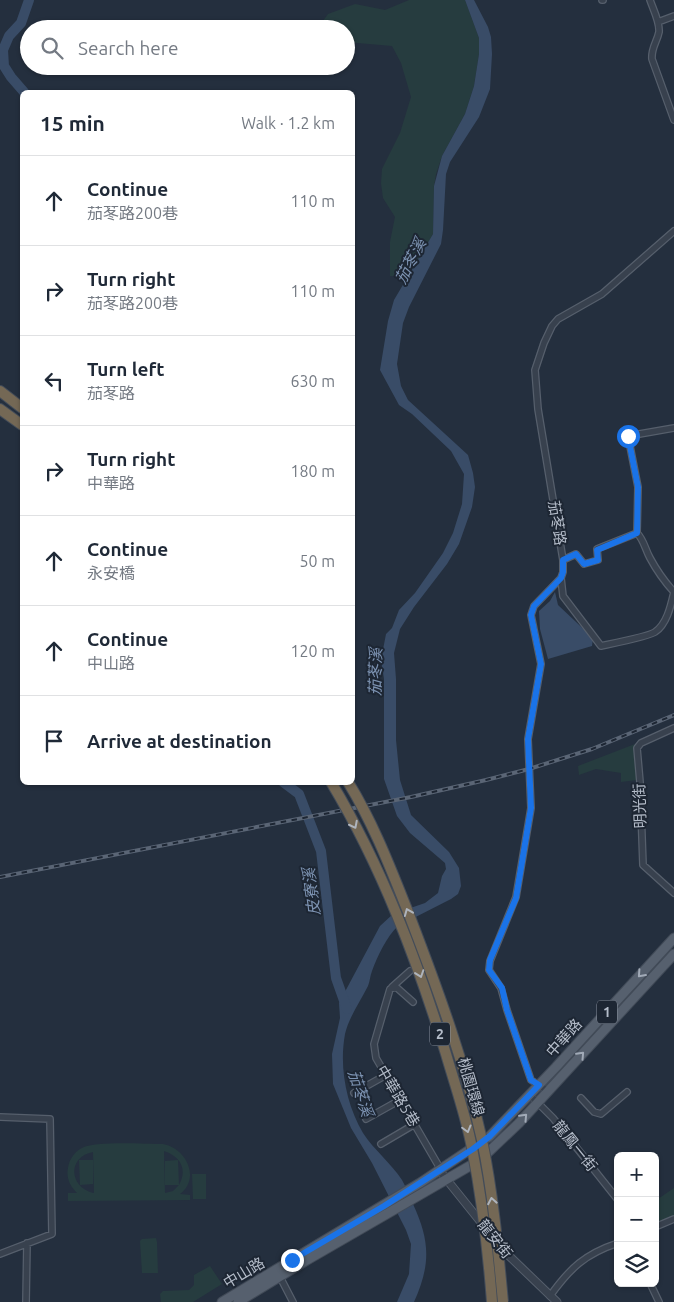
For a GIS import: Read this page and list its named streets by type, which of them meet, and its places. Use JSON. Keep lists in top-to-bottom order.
{
  "streets": {
    "highway": ["2", "桃園環線"],
    "main road": ["1", "中華路", "中山路"],
    "street": [
      "茄苳路",
      "明光街",
      "中華路5巷",
      "龍鳳一街",
      "龍安街"
    ]
  },
  "crossings": [
    ["中華路", "中華路5巷"],
    ["中華路", "龍鳳一街"],
    ["中華路", "龍安街"],
    ["中華路", "中山路"],
    ["中華路5巷", "龍安街"]
  ],
  "water": ["茄苳溪", "皮寮溪"],
  "page": {
    "search": "Search here",
    "heading": ["15 min", "Walk · 1.2 km"],
    "list": [
      ["Continue", "茄苳路200巷", "110 m"],
      ["Turn right", "茄苳路200巷", "110 m"],
      ["Turn left", "茄苳路", "630 m"],
      ["Turn right", "中華路", "180 m"],
      ["Continue", "永安橋", "50 m"],
      ["Continue", "中山路", "120 m"],
      "Arrive at destination"
    ],
    "map_buttons": ["+", "−"]
  }
}
